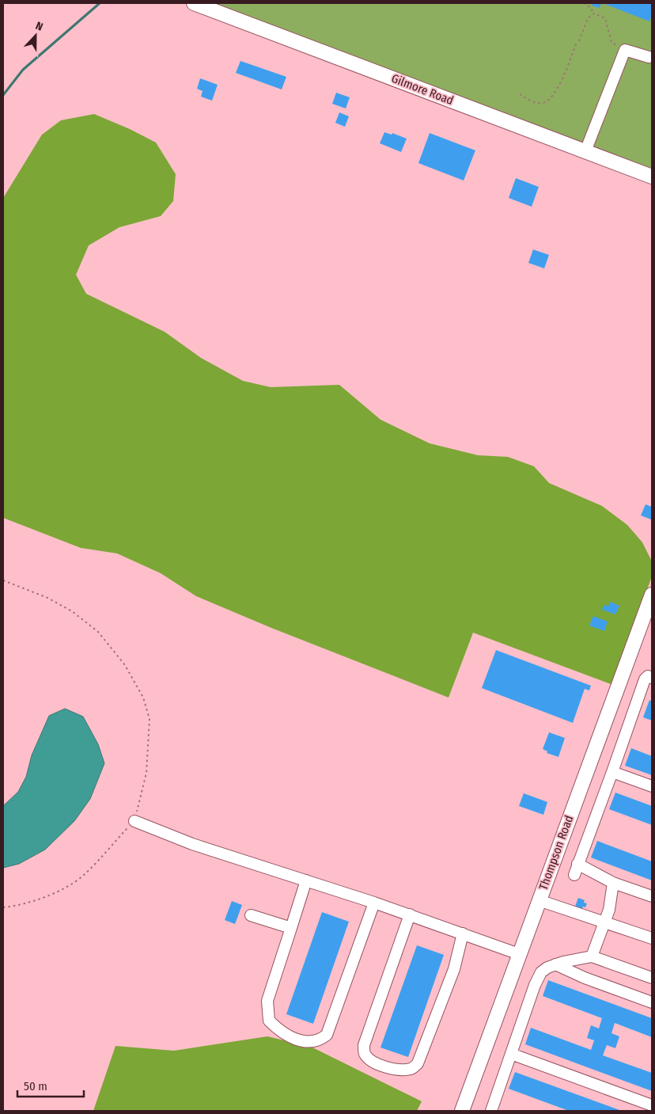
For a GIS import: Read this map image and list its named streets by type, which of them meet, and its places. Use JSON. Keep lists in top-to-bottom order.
{
  "streets": {
    "main road": ["Gilmore Road", "Thompson Road"]
  },
  "scale_bar": "50 m",
  "north": "top"
}
